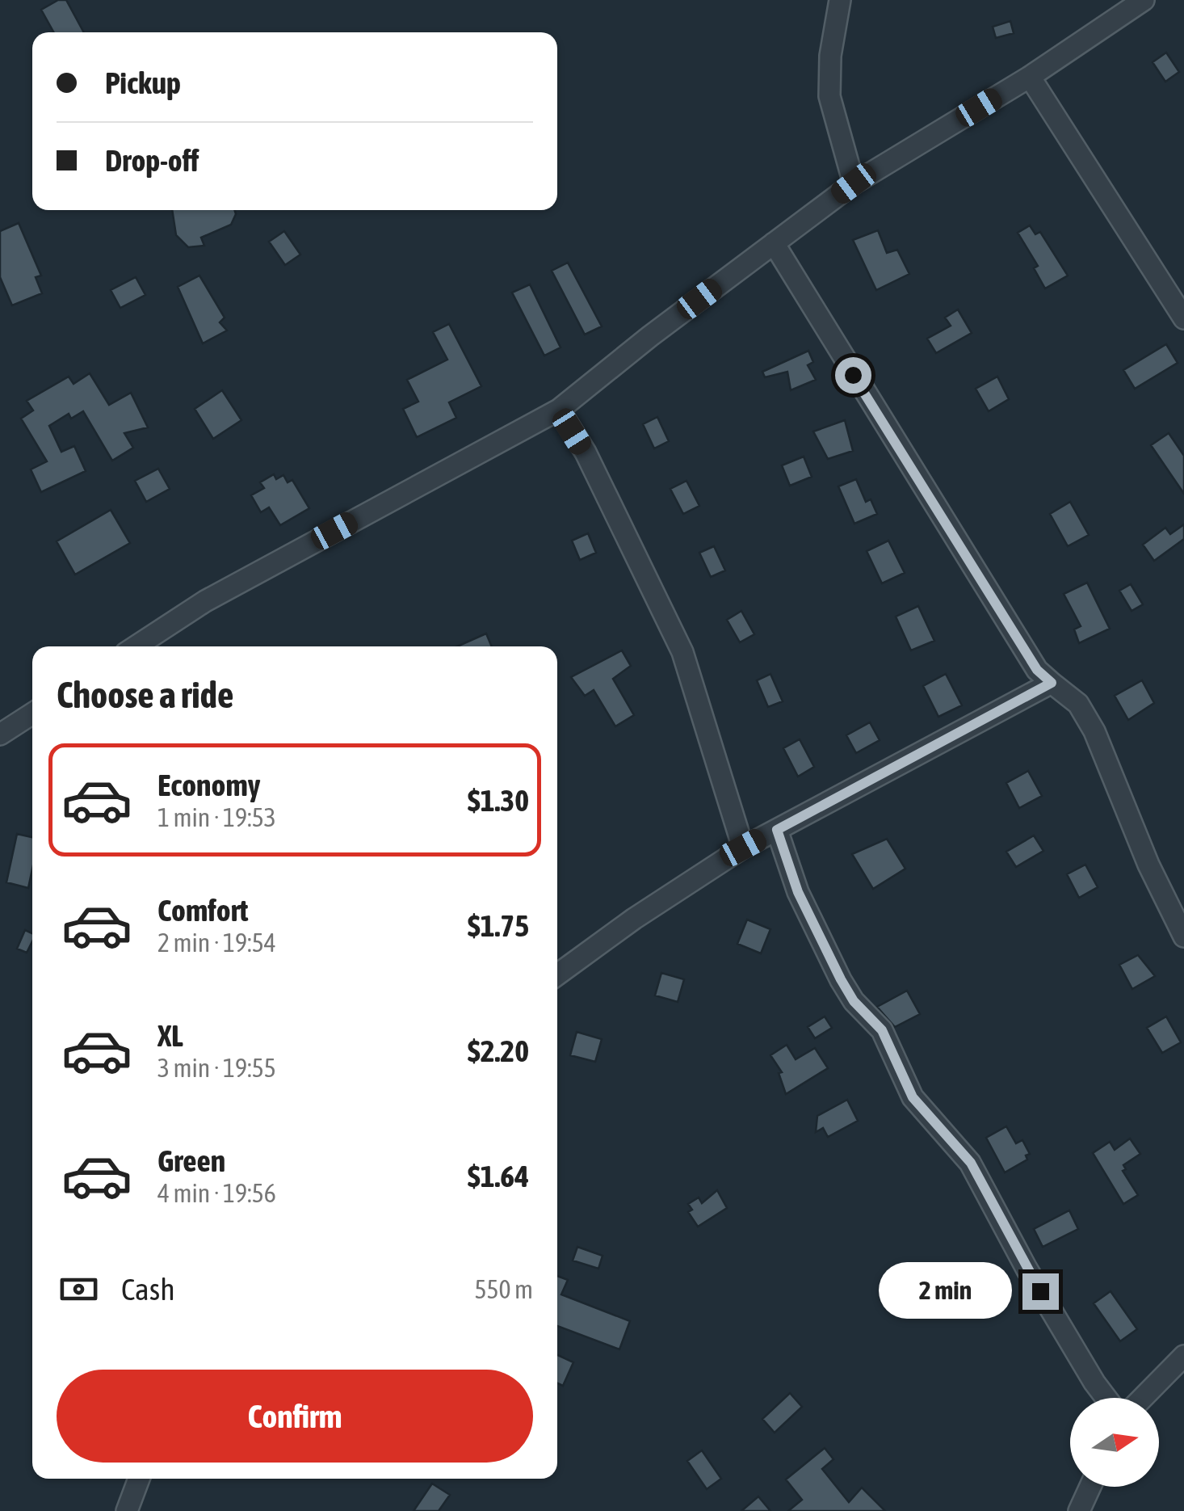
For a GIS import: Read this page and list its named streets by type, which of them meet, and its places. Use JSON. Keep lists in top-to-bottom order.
{
  "north": "right",
  "page": {
    "banner": ["Pickup", "Drop-off"],
    "heading": "Choose a ride",
    "list": [
      {
        "name": "Economy",
        "note": "1 min · 19:53",
        "value": "$1.30"
      },
      {
        "name": "Comfort",
        "note": "2 min · 19:54",
        "value": "$1.75"
      },
      {
        "name": "XL",
        "note": "3 min · 19:55",
        "value": "$2.20"
      },
      {
        "name": "Green",
        "note": "4 min · 19:56",
        "value": "$1.64"
      }
    ],
    "pay": ["Cash", "550 m"],
    "bubble": "2 min",
    "buttons": "Confirm"
  }
}
